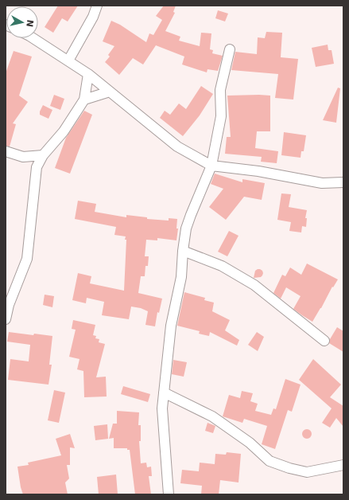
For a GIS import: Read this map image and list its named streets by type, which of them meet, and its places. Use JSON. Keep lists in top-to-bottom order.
{
  "north": "right"
}
